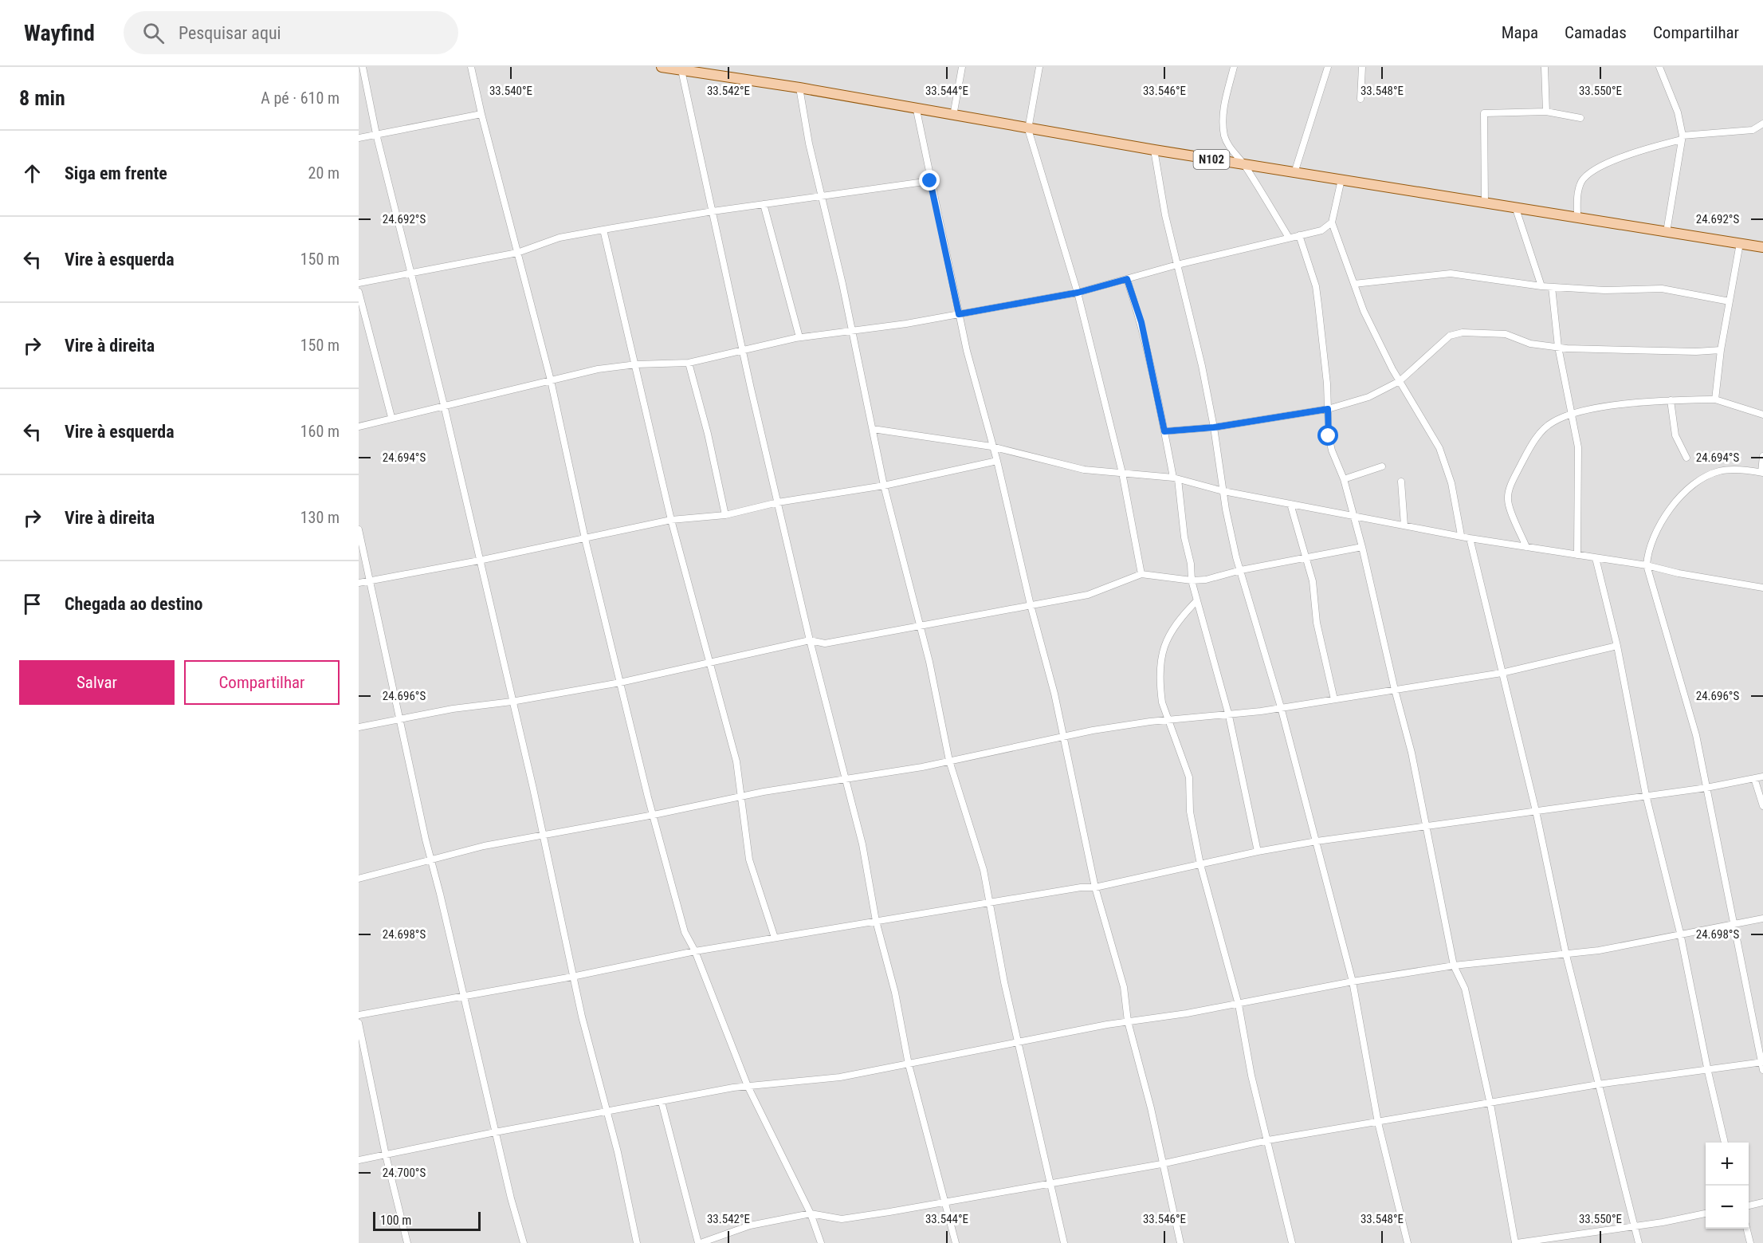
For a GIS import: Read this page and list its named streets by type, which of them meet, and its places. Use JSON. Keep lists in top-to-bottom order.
{
  "streets": {
    "main road": ["N102"]
  },
  "scale_bar": "100 m",
  "page": {
    "header": "Wayfind",
    "search": "Pesquisar aqui",
    "nav": ["Mapa", "Camadas", "Compartilhar"],
    "heading": ["8 min", "A pé · 610 m"],
    "list": [
      ["Siga em frente", "20 m"],
      ["Vire à esquerda", "150 m"],
      ["Vire à direita", "150 m"],
      ["Vire à esquerda", "160 m"],
      ["Vire à direita", "130 m"],
      "Chegada ao destino"
    ],
    "buttons": ["Salvar", "Compartilhar"],
    "map_buttons": ["+", "−"],
    "scale": "100 m"
  },
  "coordinates": [
    "33.540°E",
    "33.542°E",
    "33.544°E",
    "33.546°E",
    "33.548°E",
    "33.550°E",
    "24.692°S",
    "24.694°S",
    "24.696°S",
    "24.698°S",
    "24.700°S"
  ]
}
